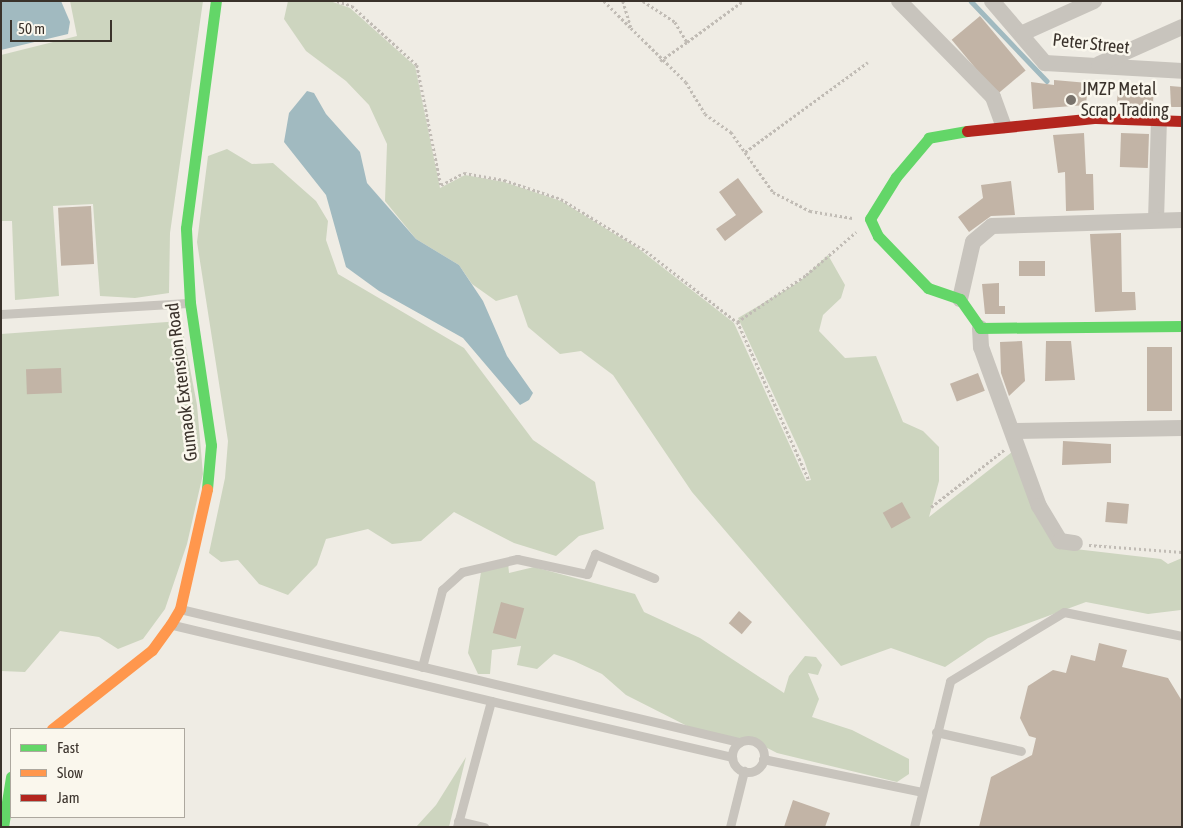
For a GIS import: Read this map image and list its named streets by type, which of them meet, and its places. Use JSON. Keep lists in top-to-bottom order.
{
  "streets": {
    "street": ["Peter Street", "Gumaok Extension Road"]
  },
  "places": ["JMZP Metal Scrap Trading"],
  "legend": ["Fast", "Slow", "Jam"],
  "scale_bar": "50 m"
}
